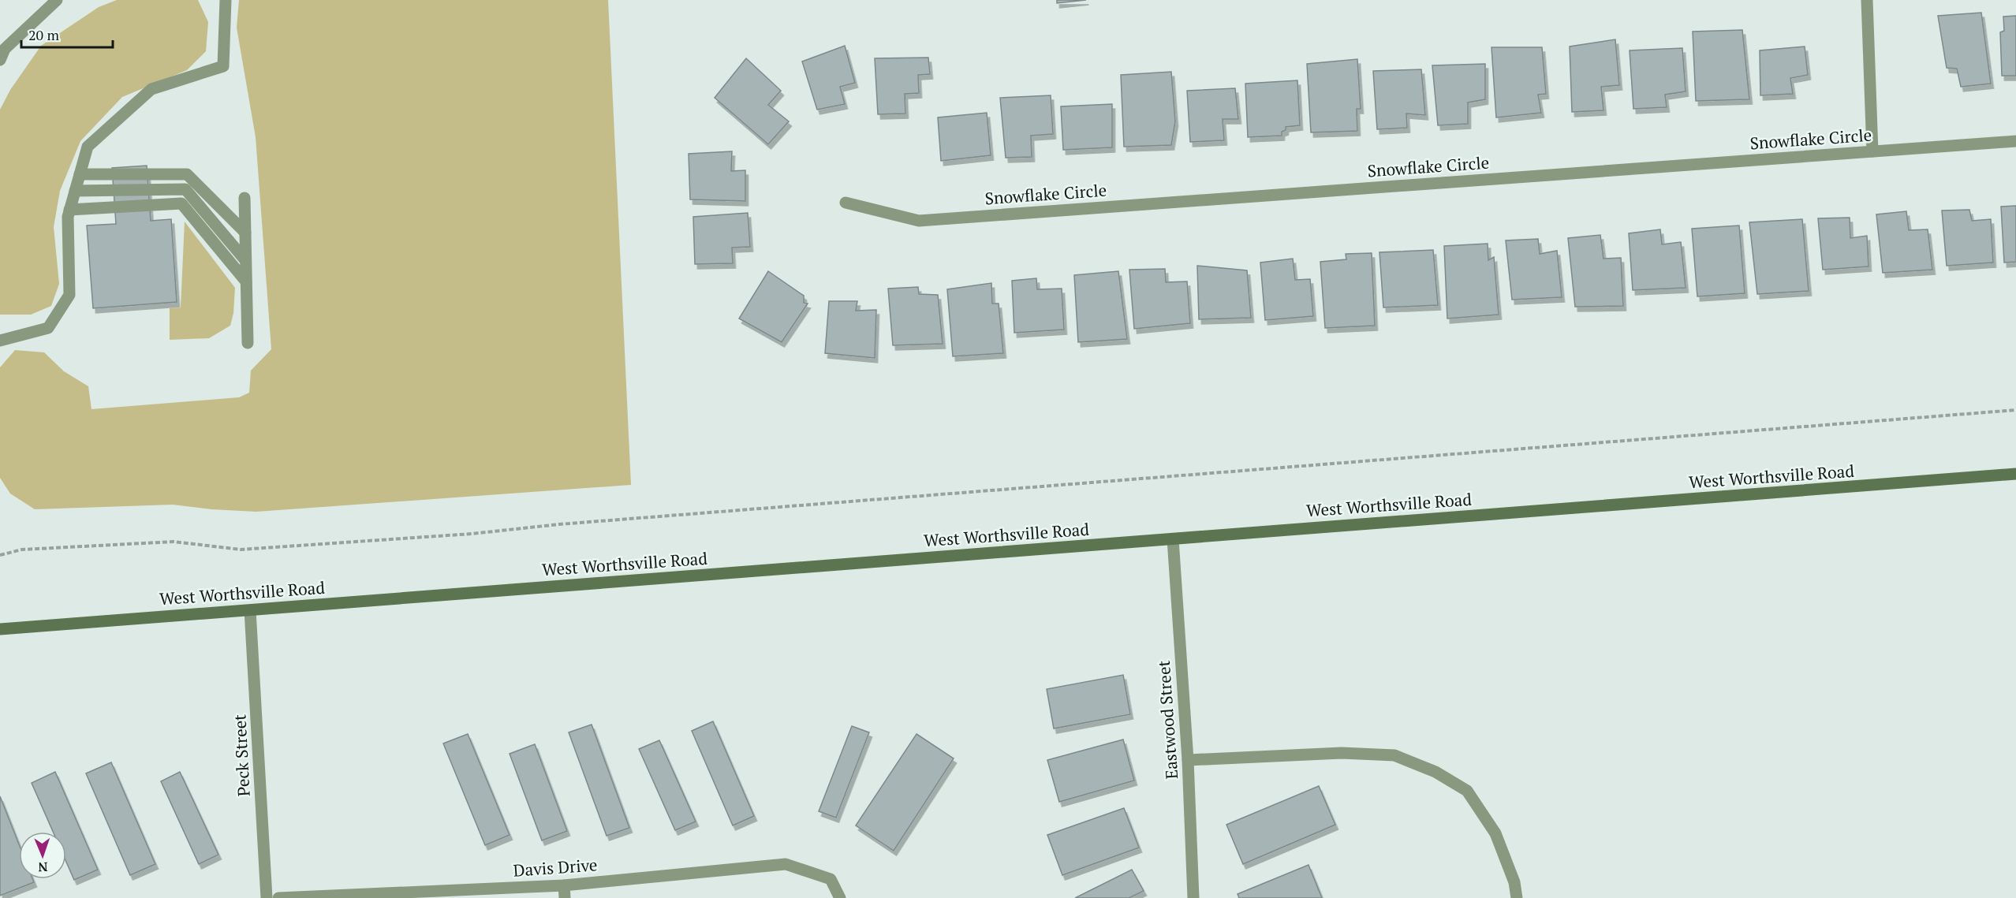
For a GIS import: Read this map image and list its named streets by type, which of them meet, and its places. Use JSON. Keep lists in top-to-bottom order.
{
  "streets": {
    "main road": ["West Worthsville Road"],
    "street": [
      "Snowflake Circle",
      "Eastwood Street",
      "Peck Street",
      "Davis Drive"
    ]
  },
  "crossings": [
    ["West Worthsville Road", "Eastwood Street"],
    ["West Worthsville Road", "Peck Street"]
  ],
  "scale_bar": "20 m",
  "north": "bottom"
}
